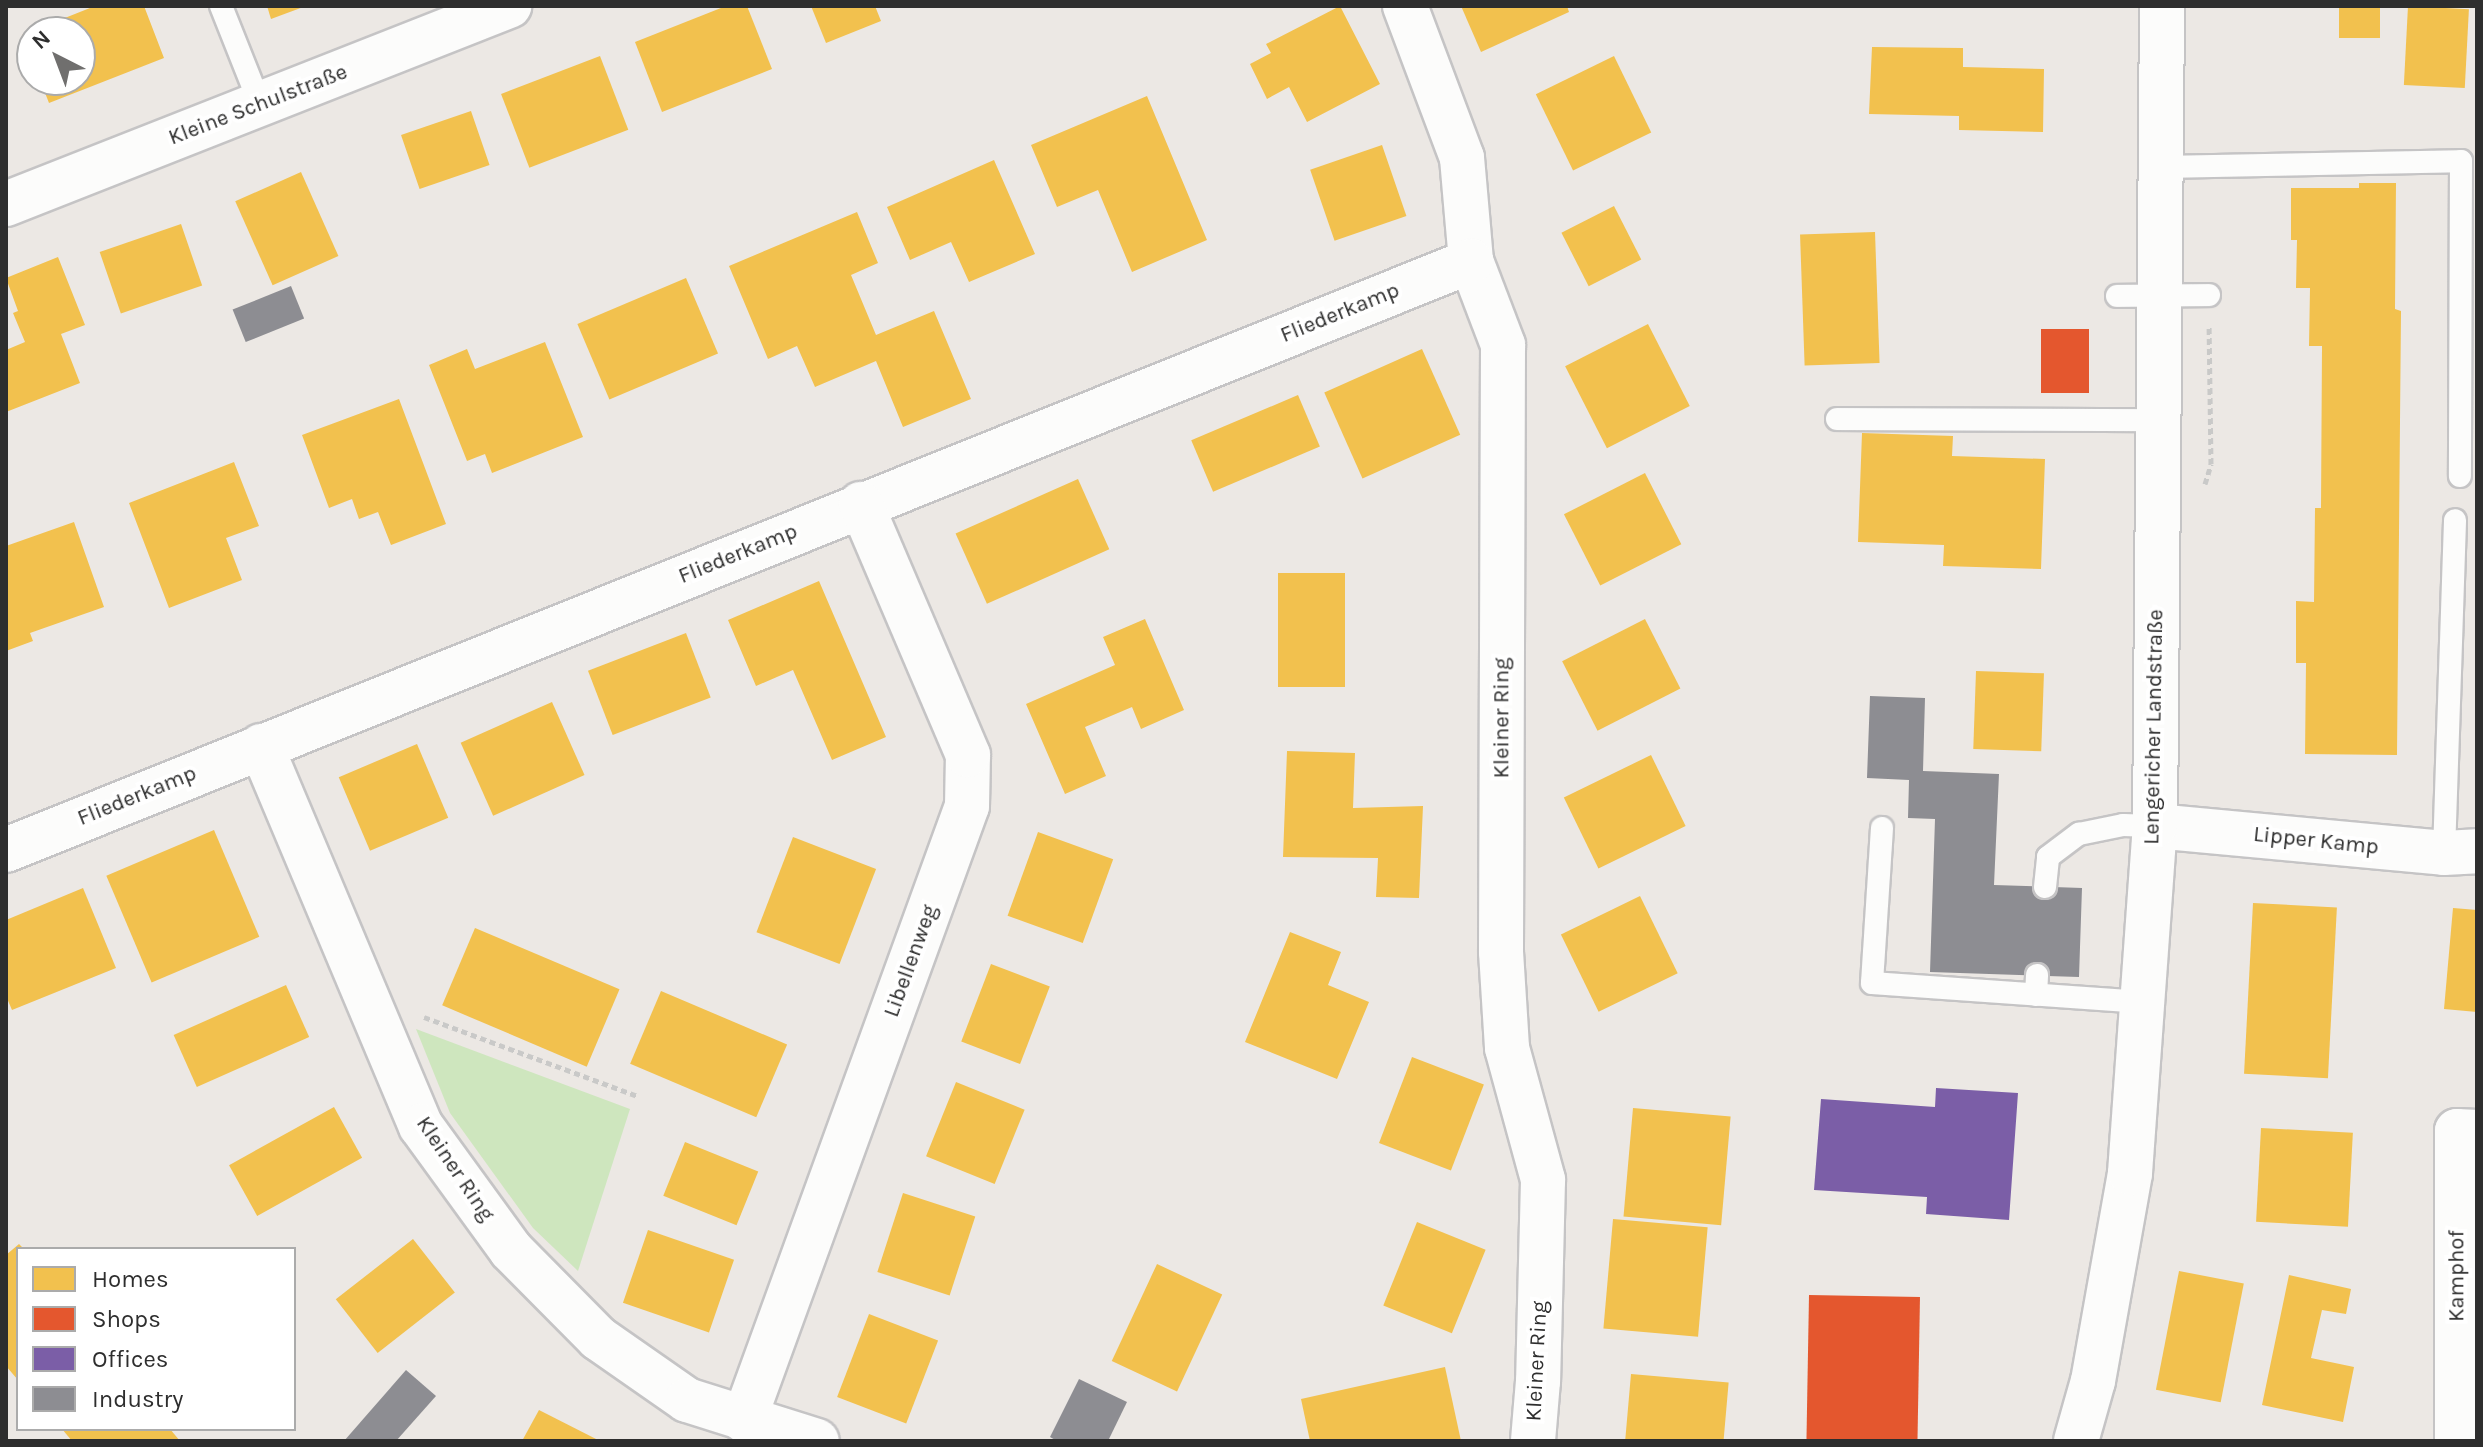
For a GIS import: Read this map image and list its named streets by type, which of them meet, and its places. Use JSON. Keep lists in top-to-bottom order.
{
  "streets": {
    "street": [
      "Kleine Schulstraße",
      "Fliederkamp",
      "Kleiner Ring",
      "Lengericher Landstraße",
      "Lipper Kamp",
      "Libellenweg",
      "Kamphof"
    ]
  },
  "crossings": [
    ["Fliederkamp", "Kleiner Ring"],
    ["Fliederkamp", "Libellenweg"],
    ["Kleiner Ring", "Libellenweg"],
    ["Lengericher Landstraße", "Lipper Kamp"]
  ],
  "legend": [
    "Homes",
    "Shops",
    "Offices",
    "Industry"
  ],
  "north": "top left"
}
